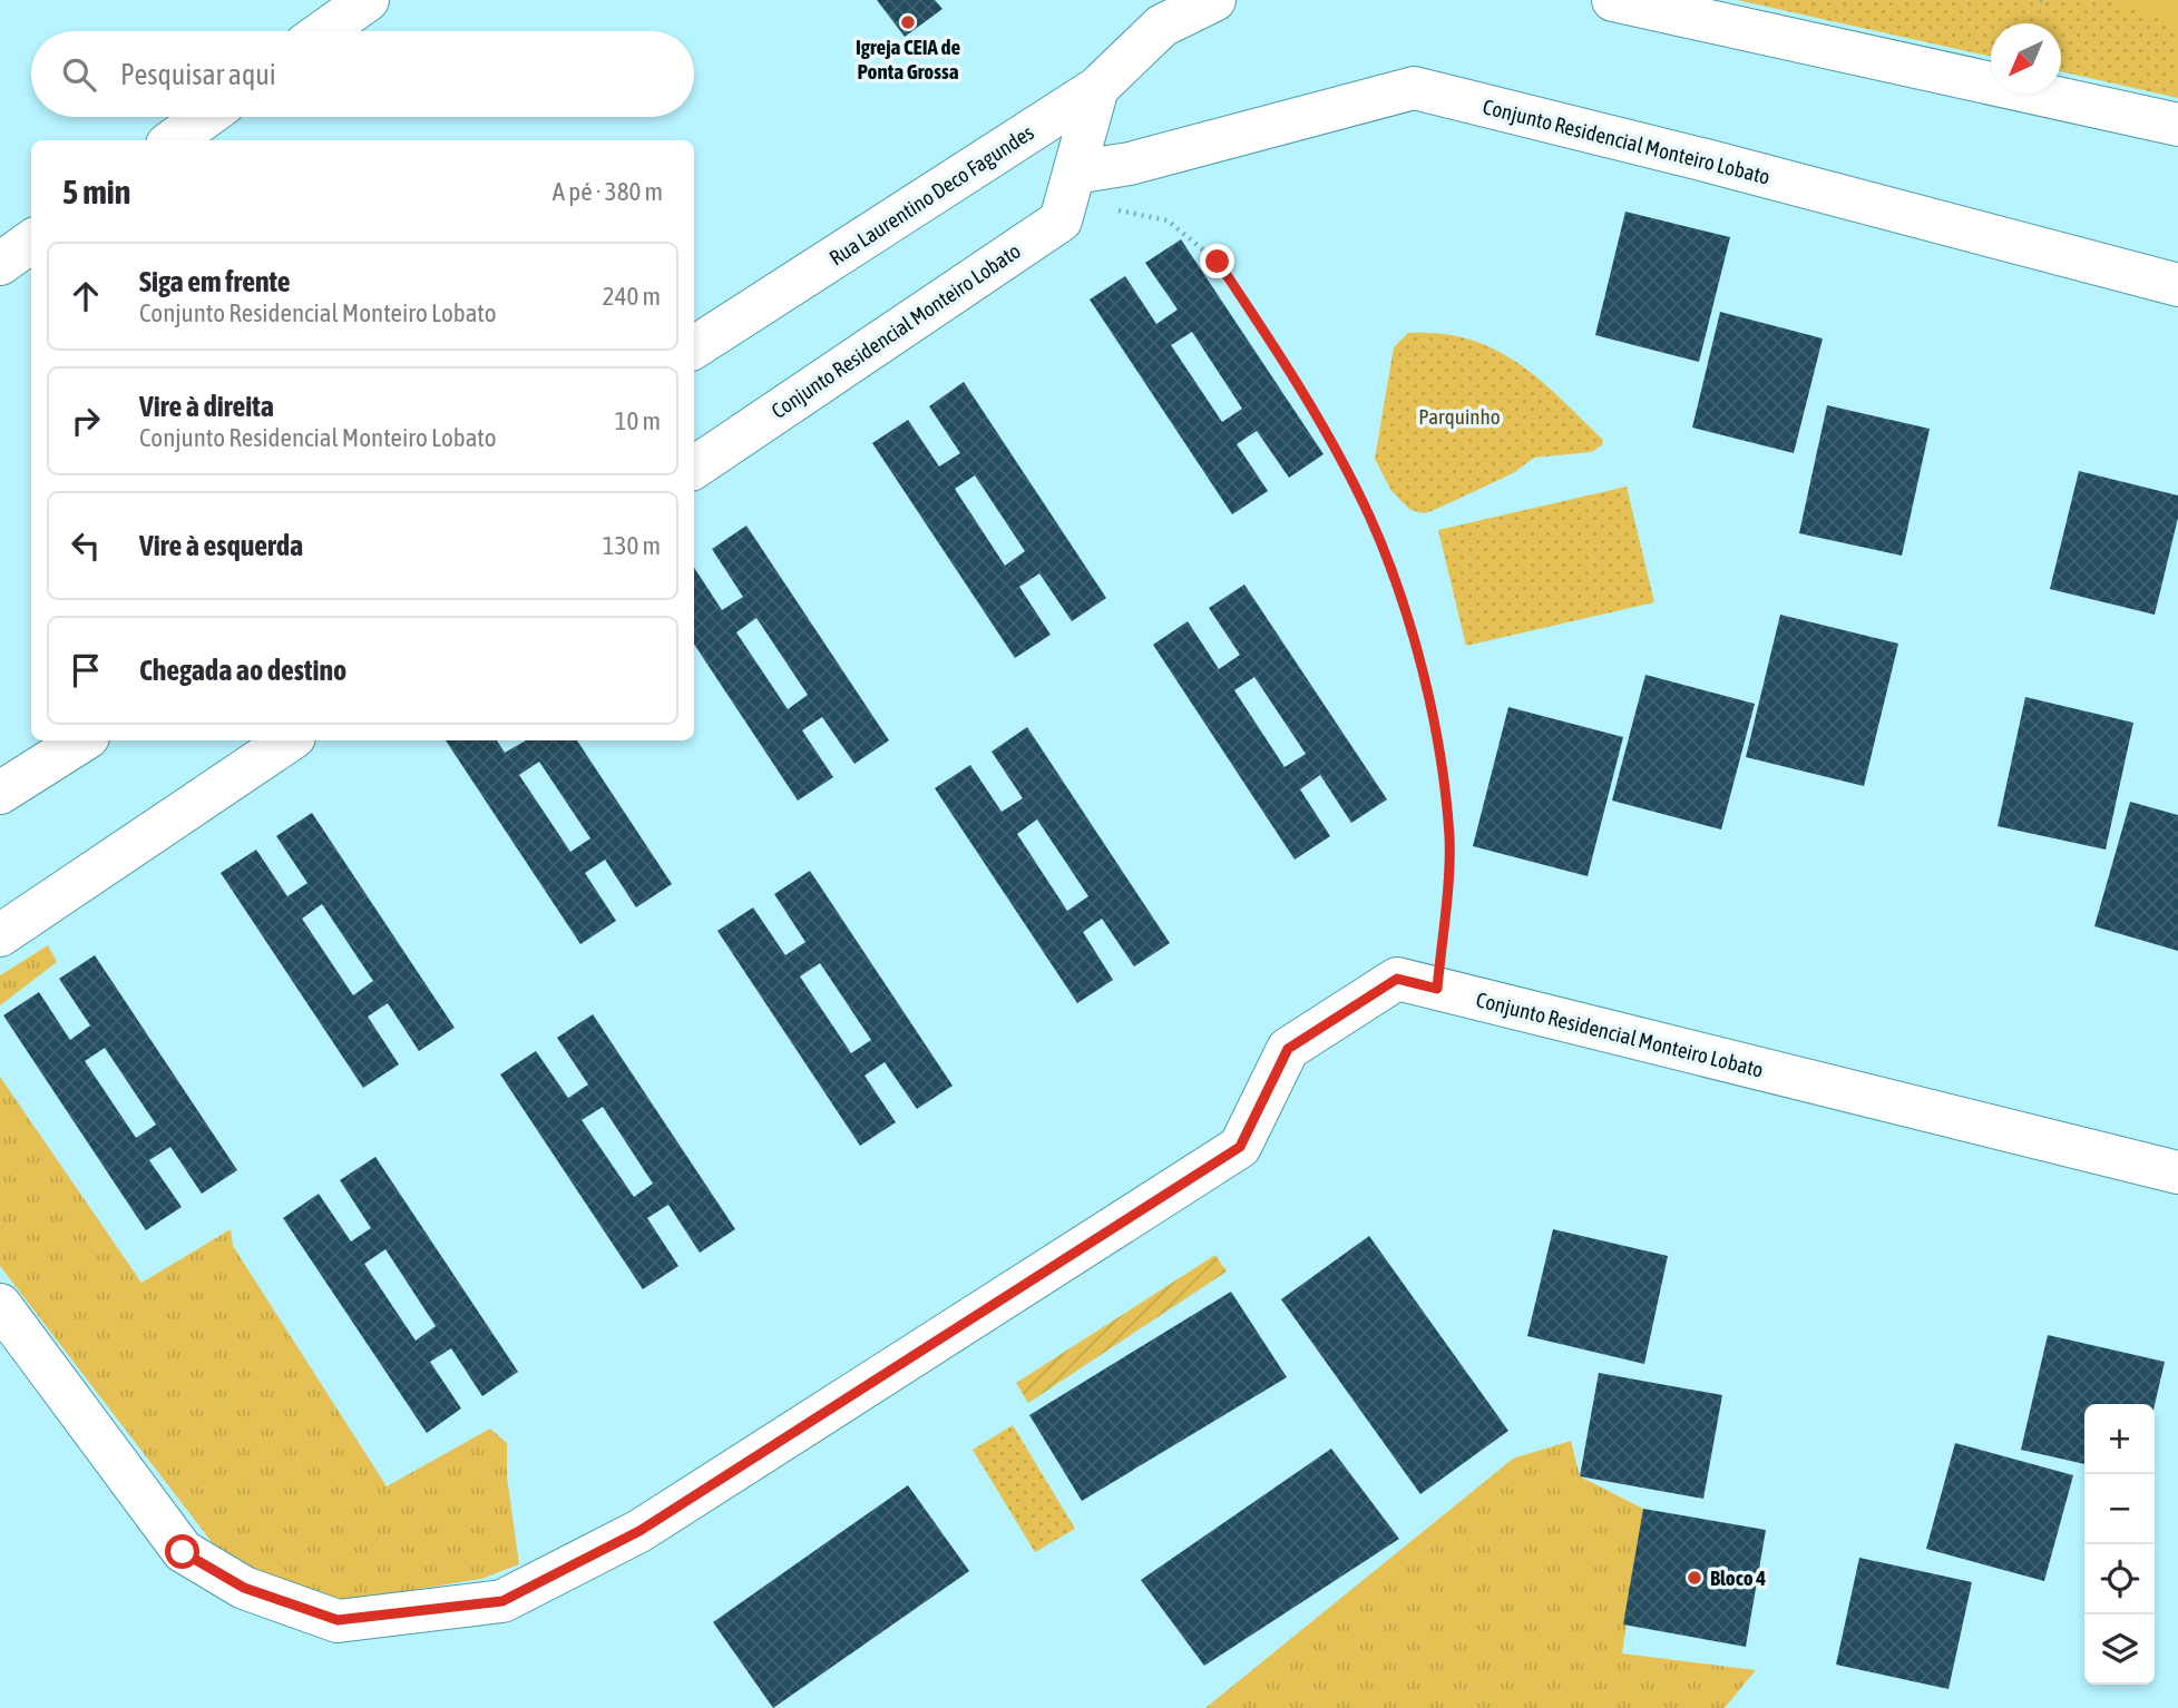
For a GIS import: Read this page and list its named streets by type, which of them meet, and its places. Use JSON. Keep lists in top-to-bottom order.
{
  "streets": {
    "street": ["Conjunto Residencial Monteiro Lobato", "Rua Laurentino Deco Fagundes"]
  },
  "crossings": [
    ["Conjunto Residencial Monteiro Lobato", "Rua Laurentino Deco Fagundes"]
  ],
  "parks": ["Parquinho"],
  "places": ["Igreja CEIA de Ponta Grossa", "Bloco 4"],
  "north": "bottom left",
  "page": {
    "search": "Pesquisar aqui",
    "heading": ["5 min", "A pé · 380 m"],
    "list": [
      ["Siga em frente", "Conjunto Residencial Monteiro Lobato", "240 m"],
      ["Vire à direita", "Conjunto Residencial Monteiro Lobato", "10 m"],
      ["Vire à esquerda", "130 m"],
      "Chegada ao destino"
    ],
    "map_buttons": ["+", "−"]
  }
}
